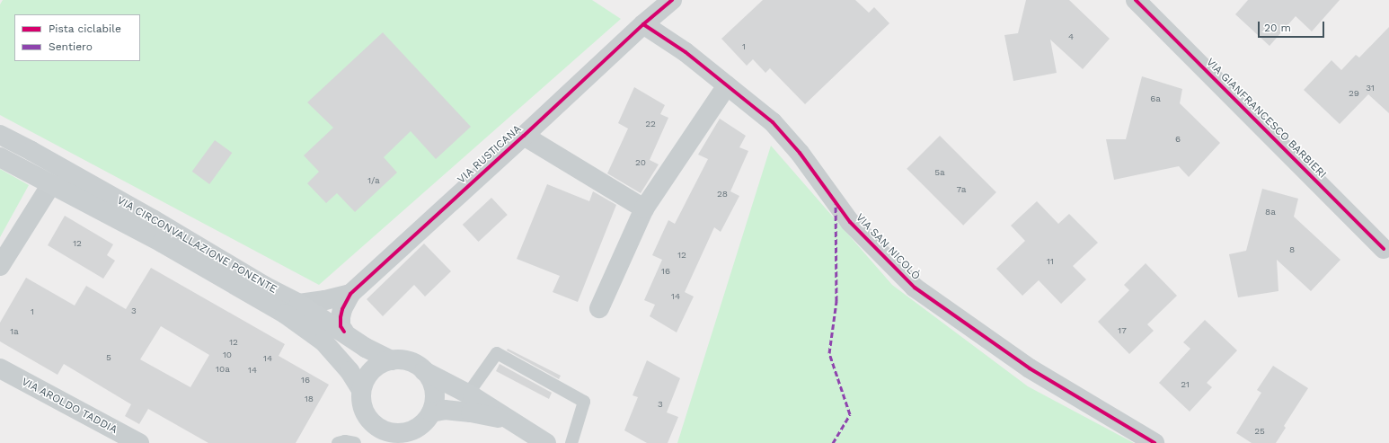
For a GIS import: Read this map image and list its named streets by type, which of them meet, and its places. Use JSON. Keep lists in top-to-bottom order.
{
  "streets": {
    "main road": ["VIA CIRCONVALLAZIONE PONENTE"],
    "street": [
      "VIA GIANFRANCESCO BARBIERI",
      "VIA RUSTICANA",
      "VIA SAN NICOLÒ",
      "VIA AROLDO TADDIA"
    ]
  },
  "crossings": [
    ["VIA RUSTICANA", "VIA CIRCONVALLAZIONE PONENTE"],
    ["VIA RUSTICANA", "VIA SAN NICOLÒ"]
  ],
  "house_numbers": [
    "4",
    "1",
    "31",
    "29",
    "6a",
    "22",
    "6",
    "20",
    "5a",
    "1/a",
    "7a",
    "28",
    "8a",
    "12",
    "8",
    "12",
    "11",
    "16",
    "14",
    "3",
    "1",
    "17",
    "1a",
    "12",
    "10",
    "5",
    "14",
    "10a",
    "14",
    "16",
    "21",
    "18",
    "3",
    "25"
  ],
  "legend": ["Pista ciclabile", "Sentiero"],
  "scale_bar": "20 m"
}
